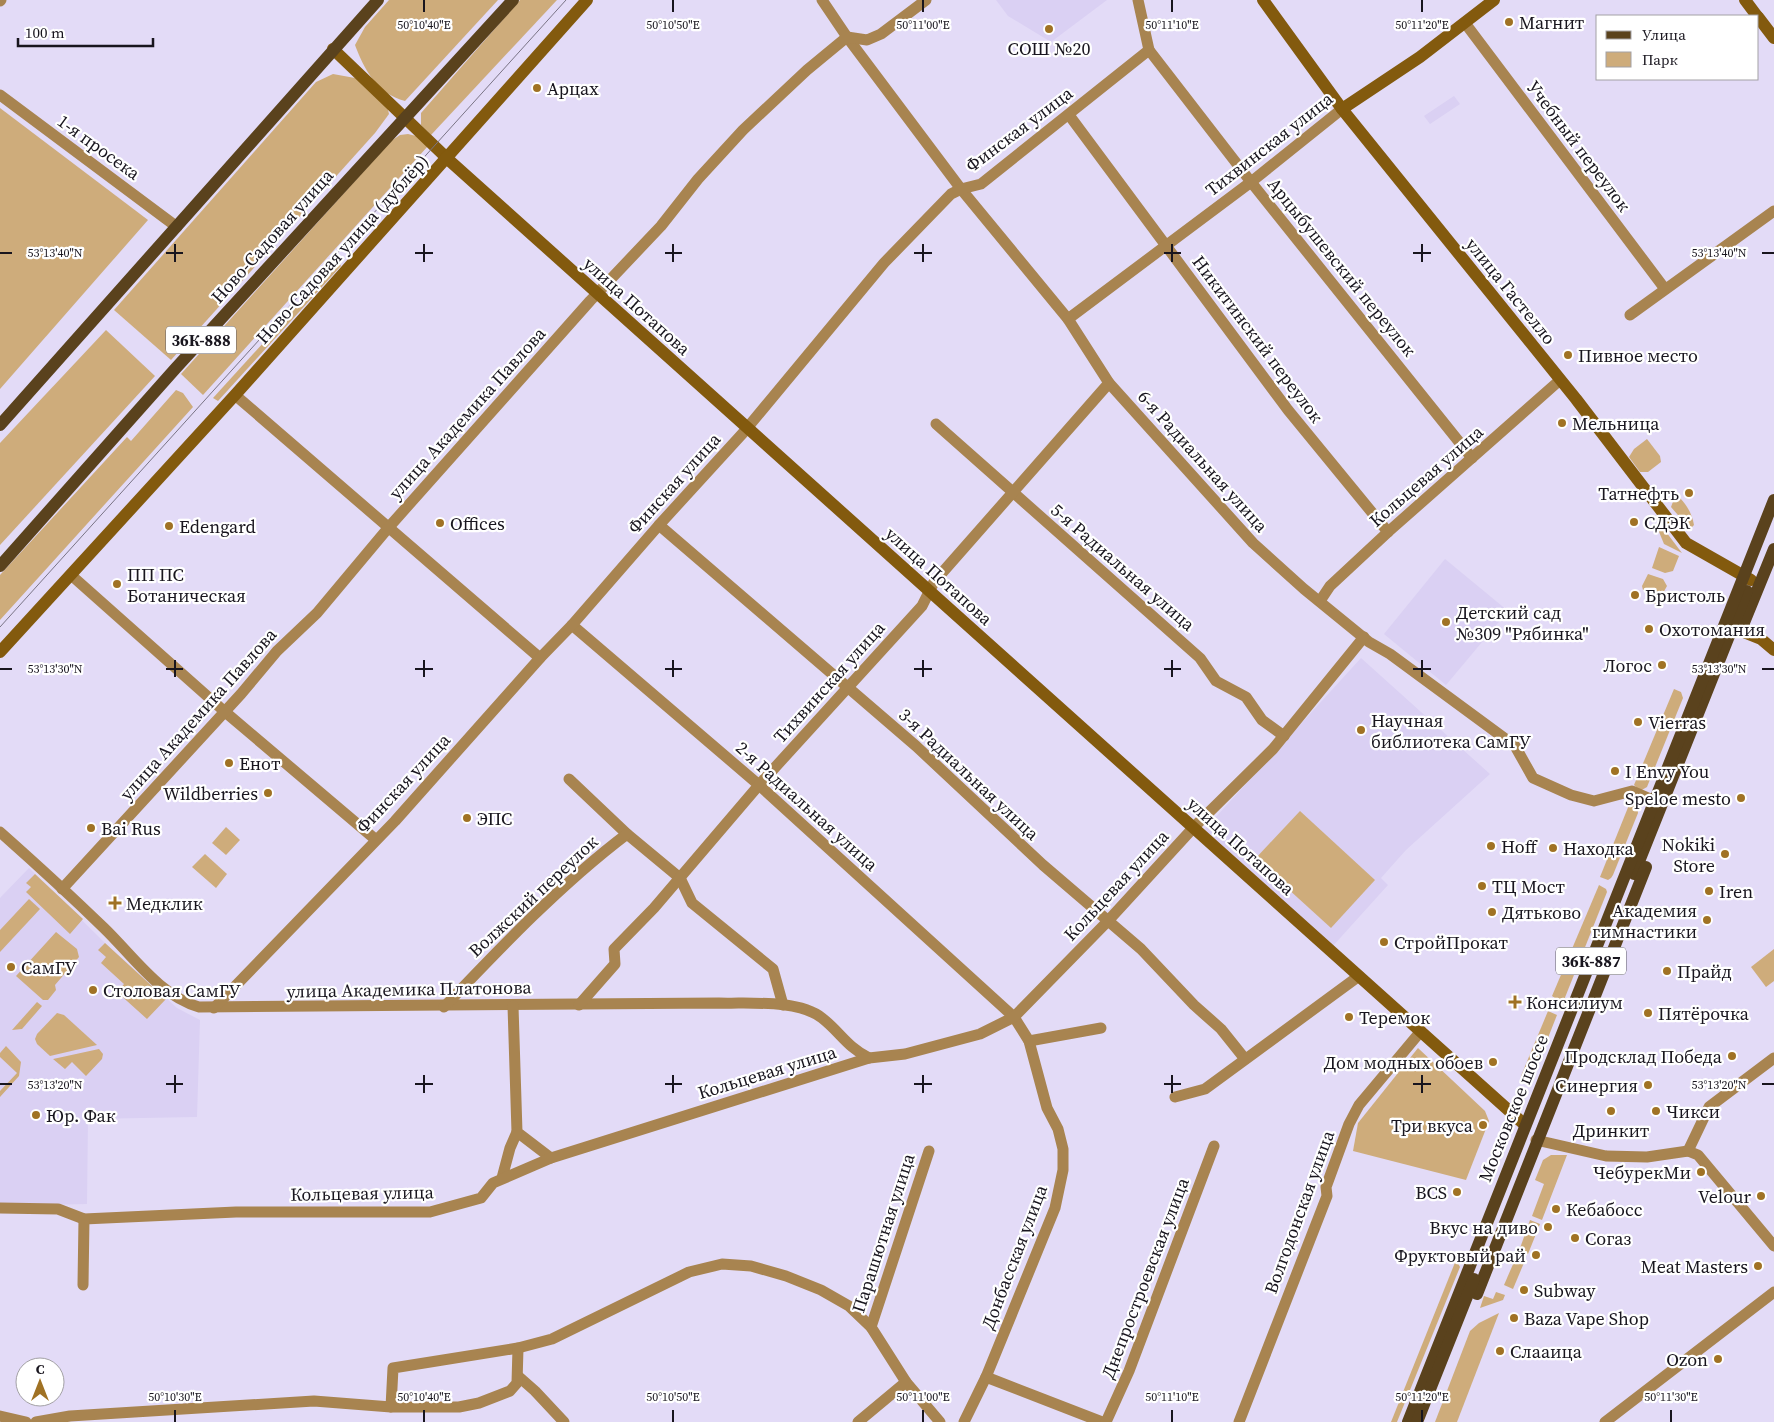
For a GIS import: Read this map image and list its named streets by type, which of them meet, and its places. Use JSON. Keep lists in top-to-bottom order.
{
  "streets": {
    "main road": [
      "Ново-Садовая улица",
      "36К-888",
      "36К-887",
      "Московское шоссе"
    ],
    "street": [
      "Финская улица",
      "Тихвинская улица",
      "Учебный переулок",
      "1-я просека",
      "Ново-Садовая улица (дублёр)",
      "Арцыбушевский переулок",
      "улица Гастелло",
      "улица Потапова",
      "Никитинский переулок",
      "улица Академика Павлова",
      "6-я Радиальная улица",
      "Кольцевая улица",
      "5-я Радиальная улица",
      "3-я Радиальная улица",
      "2-я Радиальная улица",
      "Волжский переулок",
      "улица Академика Платонова",
      "Волгодонская улица",
      "Парашютная улица",
      "Донбасская улица",
      "Днепростроевская улица"
    ]
  },
  "crossings": [
    ["Финская улица", "Арцыбушевский переулок"],
    ["Финская улица", "улица Потапова"],
    ["Финская улица", "Никитинский переулок"],
    ["Финская улица", "6-я Радиальная улица"],
    ["Финская улица", "3-я Радиальная улица"],
    ["Финская улица", "2-я Радиальная улица"],
    ["Финская улица", "улица Академика Платонова"],
    ["Тихвинская улица", "Учебный переулок"],
    ["Тихвинская улица", "Арцыбушевский переулок"],
    ["Тихвинская улица", "улица Гастелло"],
    ["Тихвинская улица", "улица Потапова"],
    ["Тихвинская улица", "Никитинский переулок"],
    ["Тихвинская улица", "6-я Радиальная улица"],
    ["Тихвинская улица", "5-я Радиальная улица"],
    ["Тихвинская улица", "3-я Радиальная улица"],
    ["Тихвинская улица", "2-я Радиальная улица"],
    ["Тихвинская улица", "улица Академика Платонова"],
    ["Ново-Садовая улица", "улица Потапова"],
    ["Ново-Садовая улица (дублёр)", "улица Потапова"],
    ["Арцыбушевский переулок", "Кольцевая улица"],
    ["улица Гастелло", "Кольцевая улица"],
    ["улица Гастелло", "Московское шоссе"],
    ["улица Потапова", "улица Академика Павлова"],
    ["улица Потапова", "Кольцевая улица"],
    ["улица Потапова", "Московское шоссе"],
    ["улица Потапова", "Волгодонская улица"],
    ["Никитинский переулок", "Кольцевая улица"],
    ["улица Академика Павлова", "6-я Радиальная улица"],
    ["улица Академика Павлова", "улица Академика Платонова"],
    ["6-я Радиальная улица", "Кольцевая улица"],
    ["6-я Радиальная улица", "Московское шоссе"],
    ["Кольцевая улица", "5-я Радиальная улица"],
    ["Кольцевая улица", "3-я Радиальная улица"],
    ["Кольцевая улица", "2-я Радиальная улица"],
    ["Кольцевая улица", "улица Академика Платонова"],
    ["Кольцевая улица", "Донбасская улица"],
    ["2-я Радиальная улица", "Донбасская улица"],
    ["Волжский переулок", "улица Академика Платонова"]
  ],
  "places": {
    "other": [
      "Магнит",
      "СОШ №20",
      "Арцах",
      "Пивное место",
      "Мельница",
      "Татнефть",
      "СДЭК",
      "Offices",
      "Edengard",
      "ПП ПС Ботаническая",
      "Бристоль",
      "Детский сад №309 \"Рябинка\"",
      "Охотомания",
      "Логос",
      "Vierras",
      "Научная библиотека СамГУ",
      "Енот",
      "I Envy You",
      "Wildberries",
      "Speloe mesto",
      "ЭПС",
      "Bai Rus",
      "Hoff",
      "Находка",
      "Nokiki Store",
      "ТЦ Мост",
      "Iren",
      "Дятьково",
      "Академия гимнастики",
      "СтройПрокат",
      "СамГУ",
      "Прайд",
      "Столовая СамГУ",
      "Пятёрочка",
      "Теремок",
      "Продсклад Победа",
      "Дом модных обоев",
      "Синергия",
      "Дринкит",
      "Чикси",
      "Юр. Фак",
      "Три вкуса",
      "ЧебурекМи",
      "BCS",
      "Velour",
      "Кебабосс",
      "Вкус на диво",
      "Согаз",
      "Фруктовый рай",
      "Meat Masters",
      "Subway",
      "Baza Vape Shop",
      "Слааица",
      "Ozon"
    ],
    "health": ["Медклик", "Консилиум"]
  },
  "legend": ["Улица", "Парк"],
  "scale_bar": "100 m",
  "north": "top",
  "coordinates": [
    "50°10'40\"E",
    "50°10'50\"E",
    "50°11'00\"E",
    "50°11'10\"E",
    "50°11'20\"E",
    "53°13'40\"N",
    "53°13'30\"N",
    "53°13'20\"N",
    "50°10'30\"E",
    "50°11'30\"E"
  ]
}
